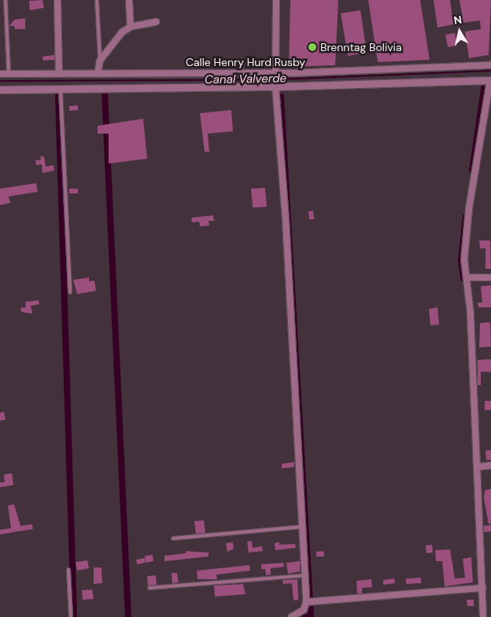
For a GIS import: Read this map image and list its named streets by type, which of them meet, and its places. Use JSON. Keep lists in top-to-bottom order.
{
  "streets": {
    "street": ["Calle Henry Hurd Rusby"]
  },
  "water": ["Canal Valverde"],
  "places": ["Brenntag Bolivia"],
  "north": "top"
}
